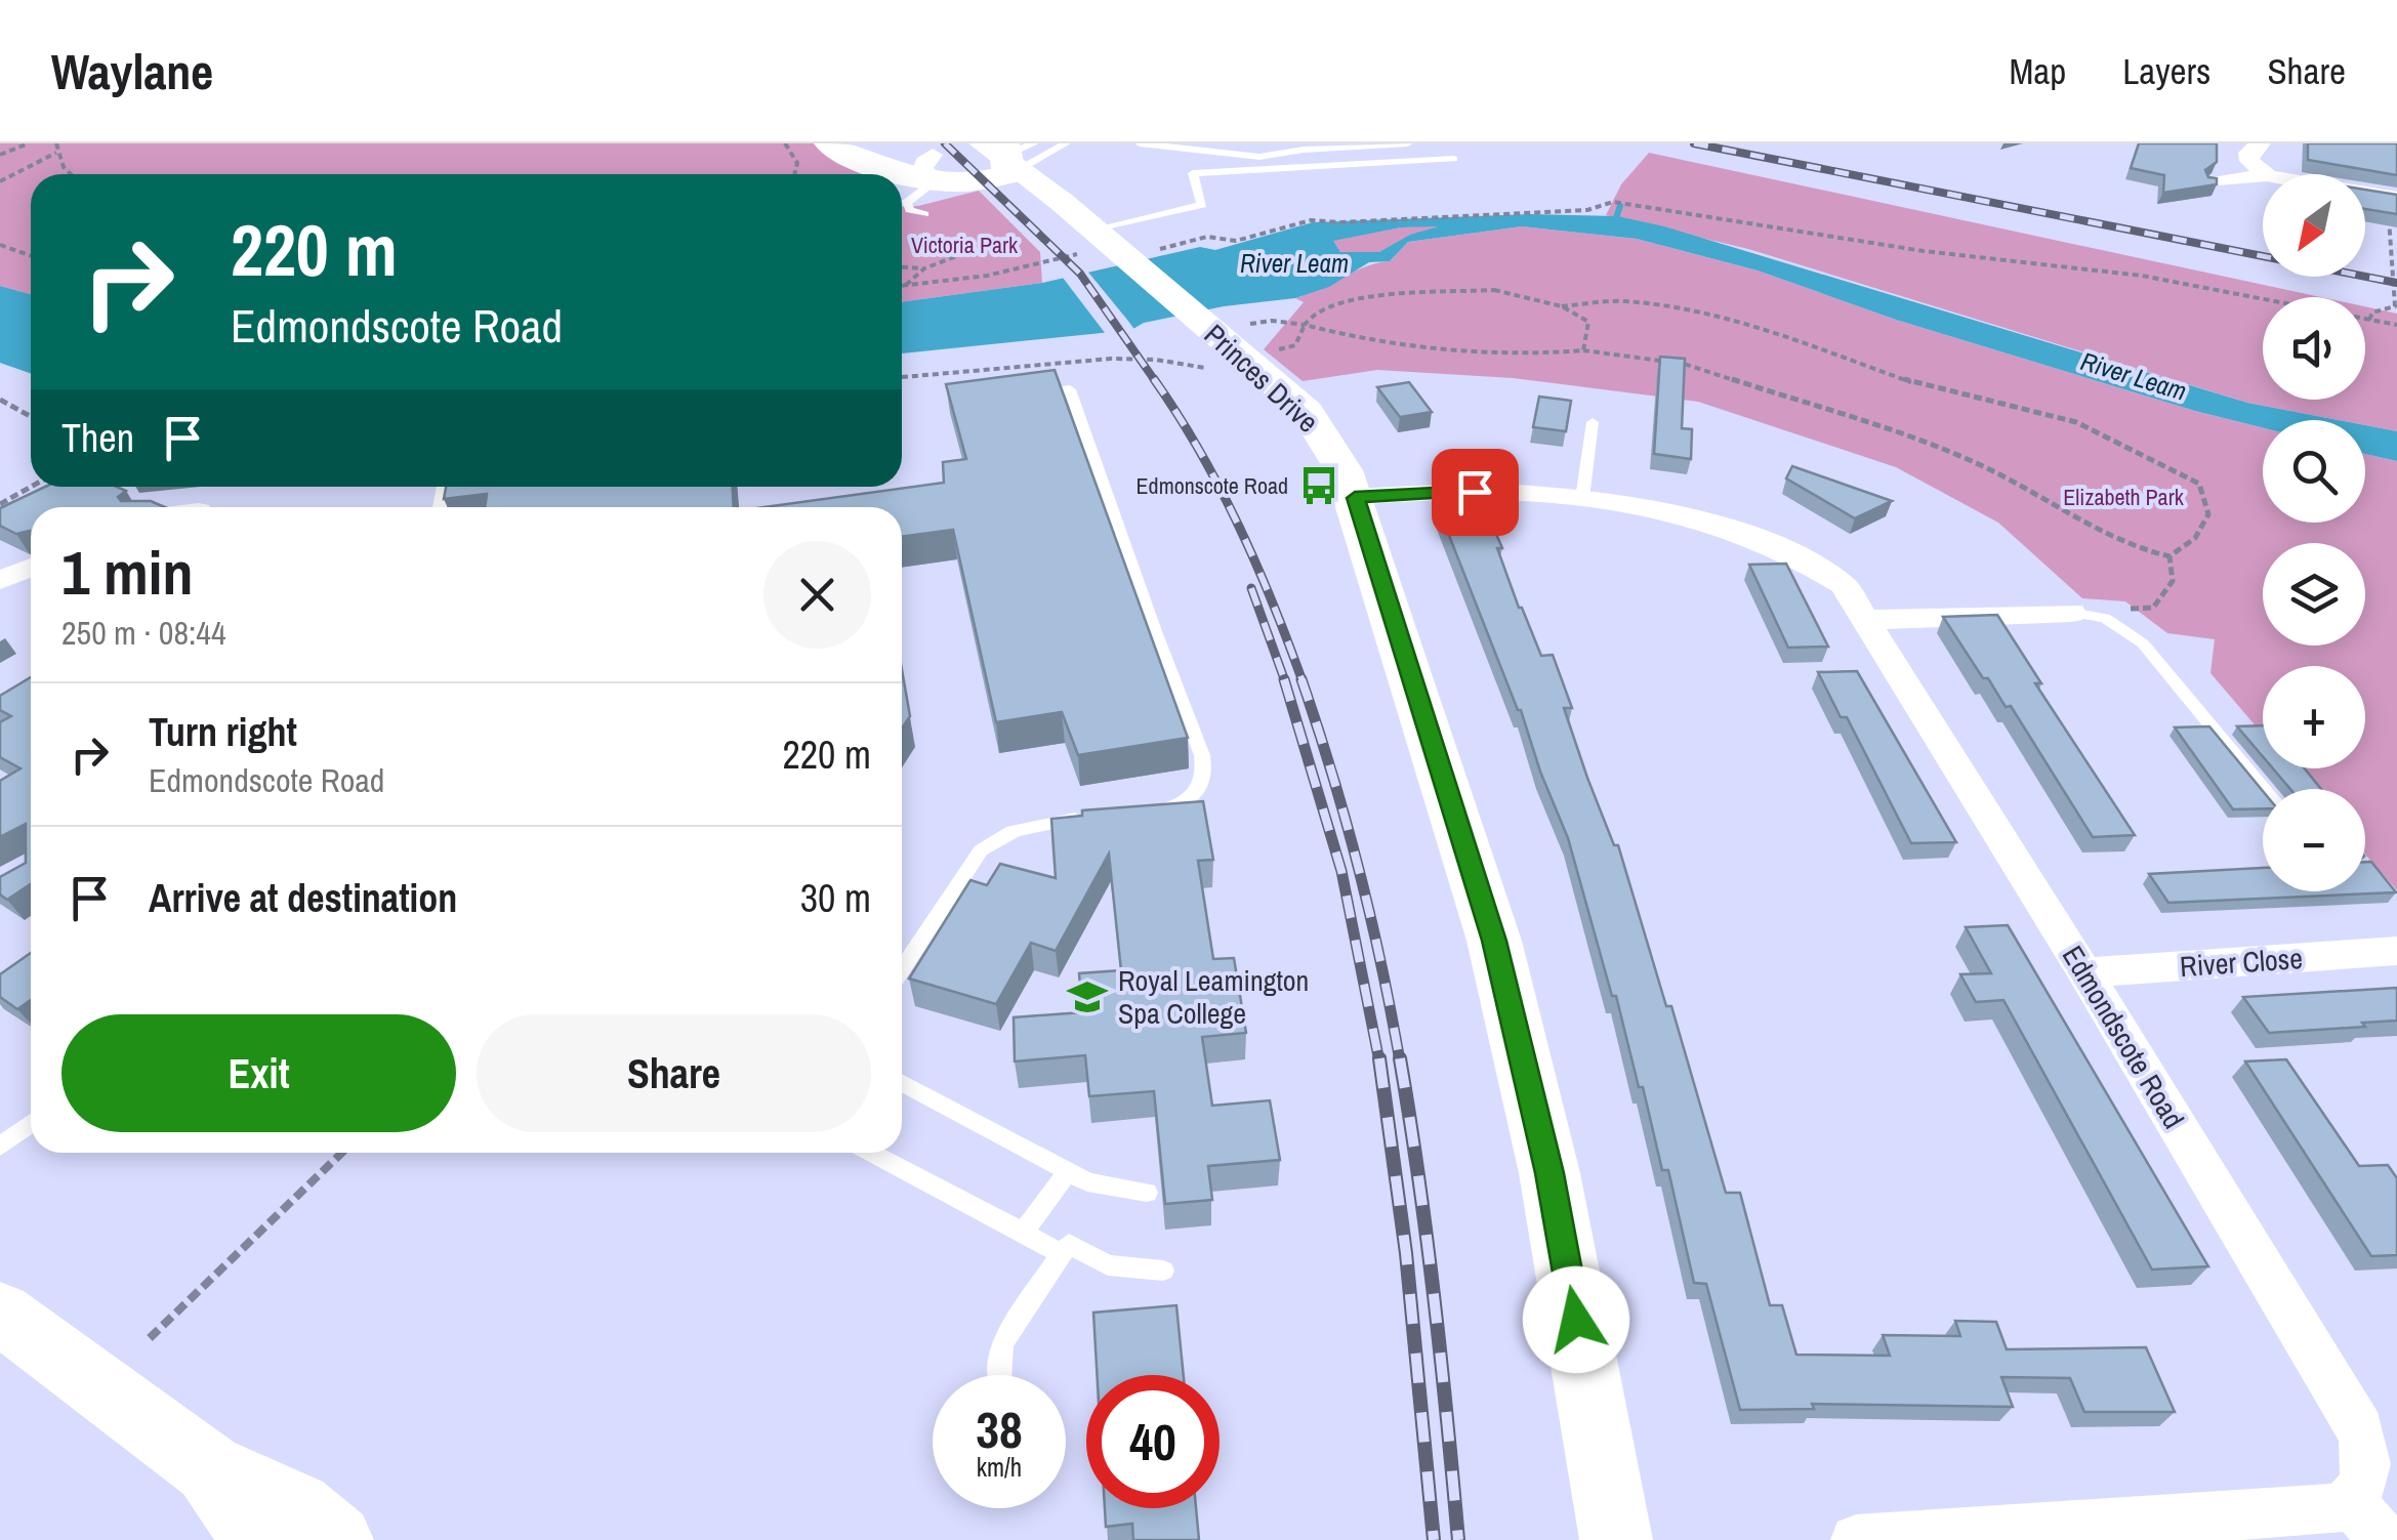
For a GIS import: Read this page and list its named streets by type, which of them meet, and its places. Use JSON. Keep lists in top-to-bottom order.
{
  "streets": {
    "street": ["Princes Drive", "River Close", "Edmondscote Road"]
  },
  "crossings": [
    ["Princes Drive", "Edmondscote Road"],
    ["River Close", "Edmondscote Road"]
  ],
  "water": ["River Leam"],
  "parks": ["Victoria Park", "Elizabeth Park"],
  "places": {
    "bus stop": ["Edmonscote Road"],
    "school or university": ["Royal Leamington Spa College"]
  },
  "north": "bottom left",
  "page": {
    "header": "Waylane",
    "nav": ["Map", "Layers", "Share"],
    "map_buttons": ["+", "−"],
    "turn": ["220 m", "Edmondscote Road"],
    "then": "Then",
    "heading": ["1 min", "250 m · 08:44"],
    "list": [
      {
        "name": "Turn right",
        "note": "Edmondscote Road",
        "value": "220 m"
      },
      {
        "name": "Arrive at destination",
        "value": "30 m"
      }
    ],
    "buttons": ["Exit", "Share"],
    "speed": "38 km/h",
    "limit": "40"
  }
}
